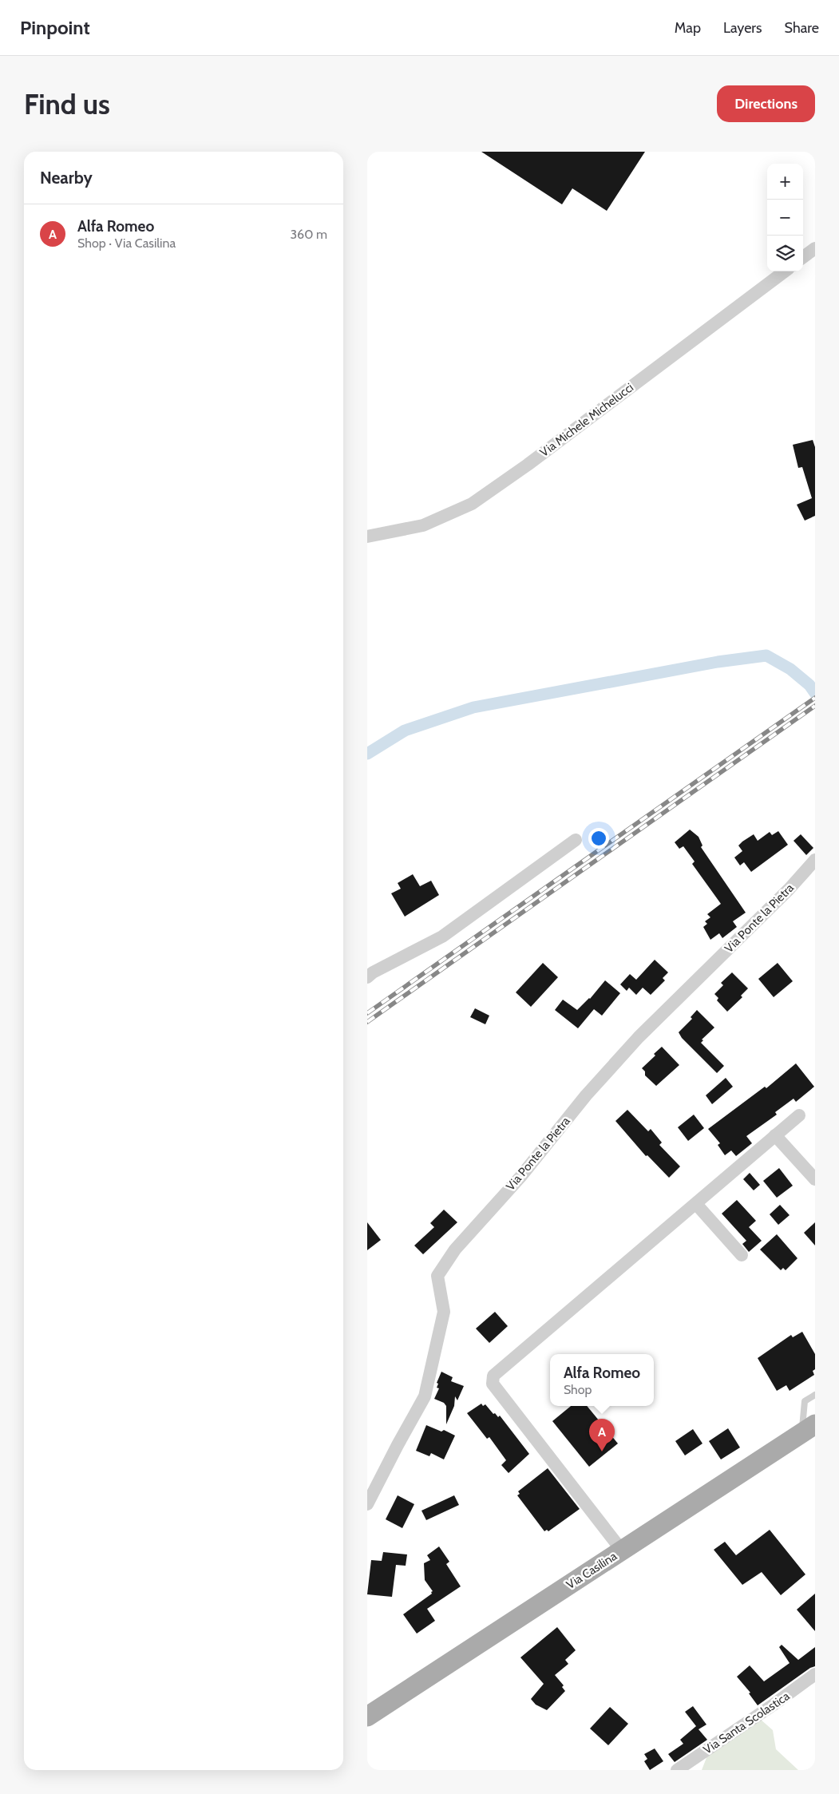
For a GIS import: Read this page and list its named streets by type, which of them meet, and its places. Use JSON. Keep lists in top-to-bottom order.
{
  "streets": {
    "main road": ["Via Casilina"],
    "street": ["Via Michele Michelucci", "Via Ponte la Pietra", "Via Santa Scolastica"]
  },
  "page": {
    "header": "Pinpoint",
    "nav": ["Map", "Layers", "Share"],
    "buttons": "Directions",
    "title": "Find us",
    "heading": "Nearby",
    "map_buttons": ["+", "−"],
    "list": [
      {
        "mark": "A",
        "name": "Alfa Romeo",
        "note": "Shop · Via Casilina",
        "value": "360 m"
      }
    ],
    "popup": ["Alfa Romeo", "Shop"],
    "pins": "A"
  }
}
